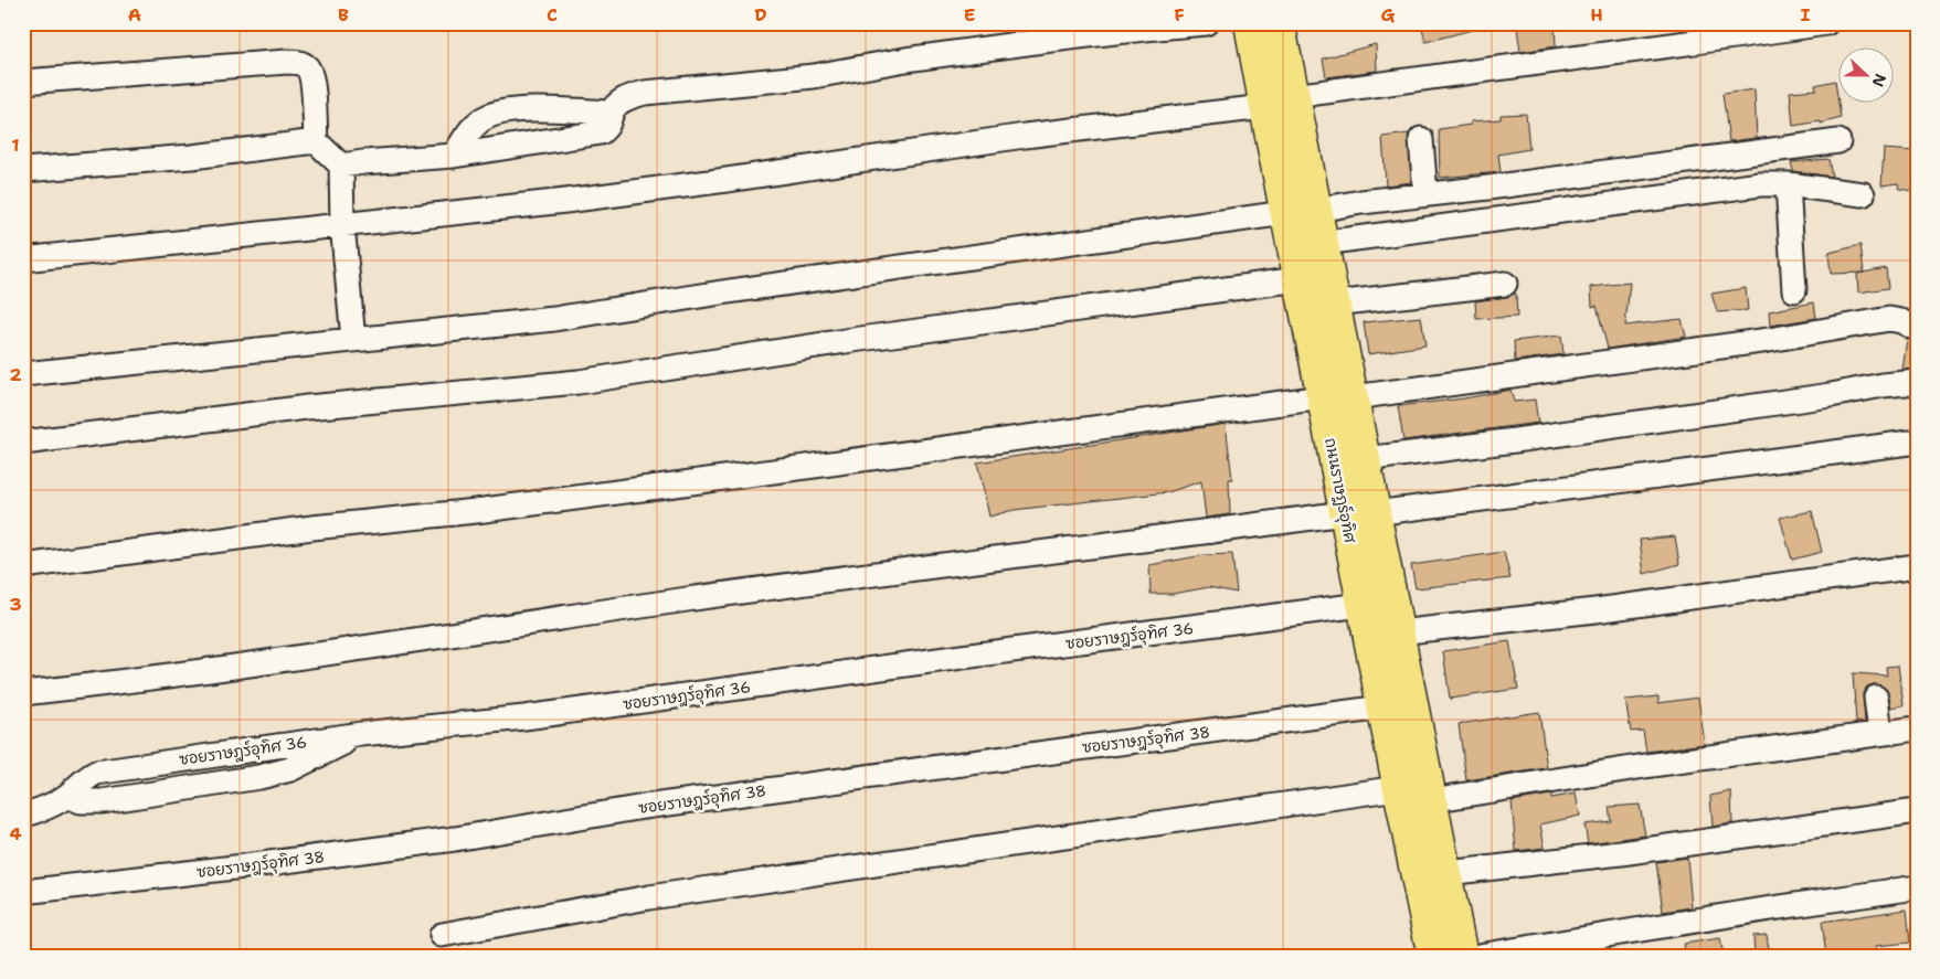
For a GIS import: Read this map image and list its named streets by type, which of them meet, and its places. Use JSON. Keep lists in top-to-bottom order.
{
  "streets": {
    "main road": ["ถนนราษฎร์อุทิศ"],
    "street": ["ซอยราษฎร์อุทิศ 36", "ซอยราษฎร์อุทิศ 38"]
  },
  "crossings": [
    ["ถนนราษฎร์อุทิศ", "ซอยราษฎร์อุทิศ 36"],
    ["ถนนราษฎร์อุทิศ", "ซอยราษฎร์อุทิศ 38"]
  ],
  "north": "right",
  "grid": {
    "columns": [
      "A",
      "B",
      "C",
      "D",
      "E",
      "F",
      "G",
      "H",
      "I"
    ],
    "rows": [
      "1",
      "2",
      "3",
      "4"
    ]
  }
}
